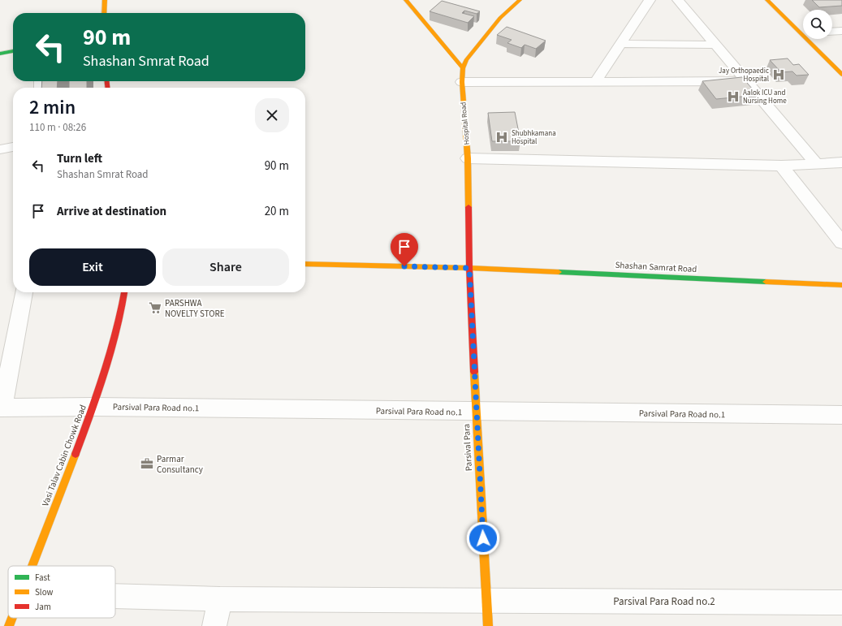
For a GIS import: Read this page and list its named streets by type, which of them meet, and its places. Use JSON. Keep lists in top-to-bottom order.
{
  "streets": {
    "street": [
      "Hospital Road",
      "Shashan Samrat Road",
      "Parsival Para Road no.1",
      "Parsival Para",
      "Vasi Talav Cabin Chowk Road",
      "Parsival Para Road no.2"
    ]
  },
  "crossings": [
    ["Hospital Road", "Shashan Samrat Road"],
    ["Hospital Road", "Parsival Para"],
    ["Shashan Samrat Road", "Parsival Para"],
    ["Parsival Para Road no.1", "Parsival Para"],
    ["Parsival Para Road no.1", "Vasi Talav Cabin Chowk Road"],
    ["Parsival Para", "Parsival Para Road no.2"]
  ],
  "places": {
    "hospital": ["Jay Orthopaedic Hospital", "Aalok ICU and Nursing Home", "Shubhkamana Hospital"],
    "supermarket": ["PARSHWA NOVELTY STORE"],
    "office": ["Parmar Consultancy"]
  },
  "legend": ["Fast", "Slow", "Jam"],
  "page": {
    "turn": ["90 m", "Shashan Smrat Road"],
    "heading": ["2 min", "110 m · 08:26"],
    "list": [
      {
        "name": "Turn left",
        "note": "Shashan Smrat Road",
        "value": "90 m"
      },
      {
        "name": "Arrive at destination",
        "value": "20 m"
      }
    ],
    "buttons": ["Exit", "Share"]
  }
}
